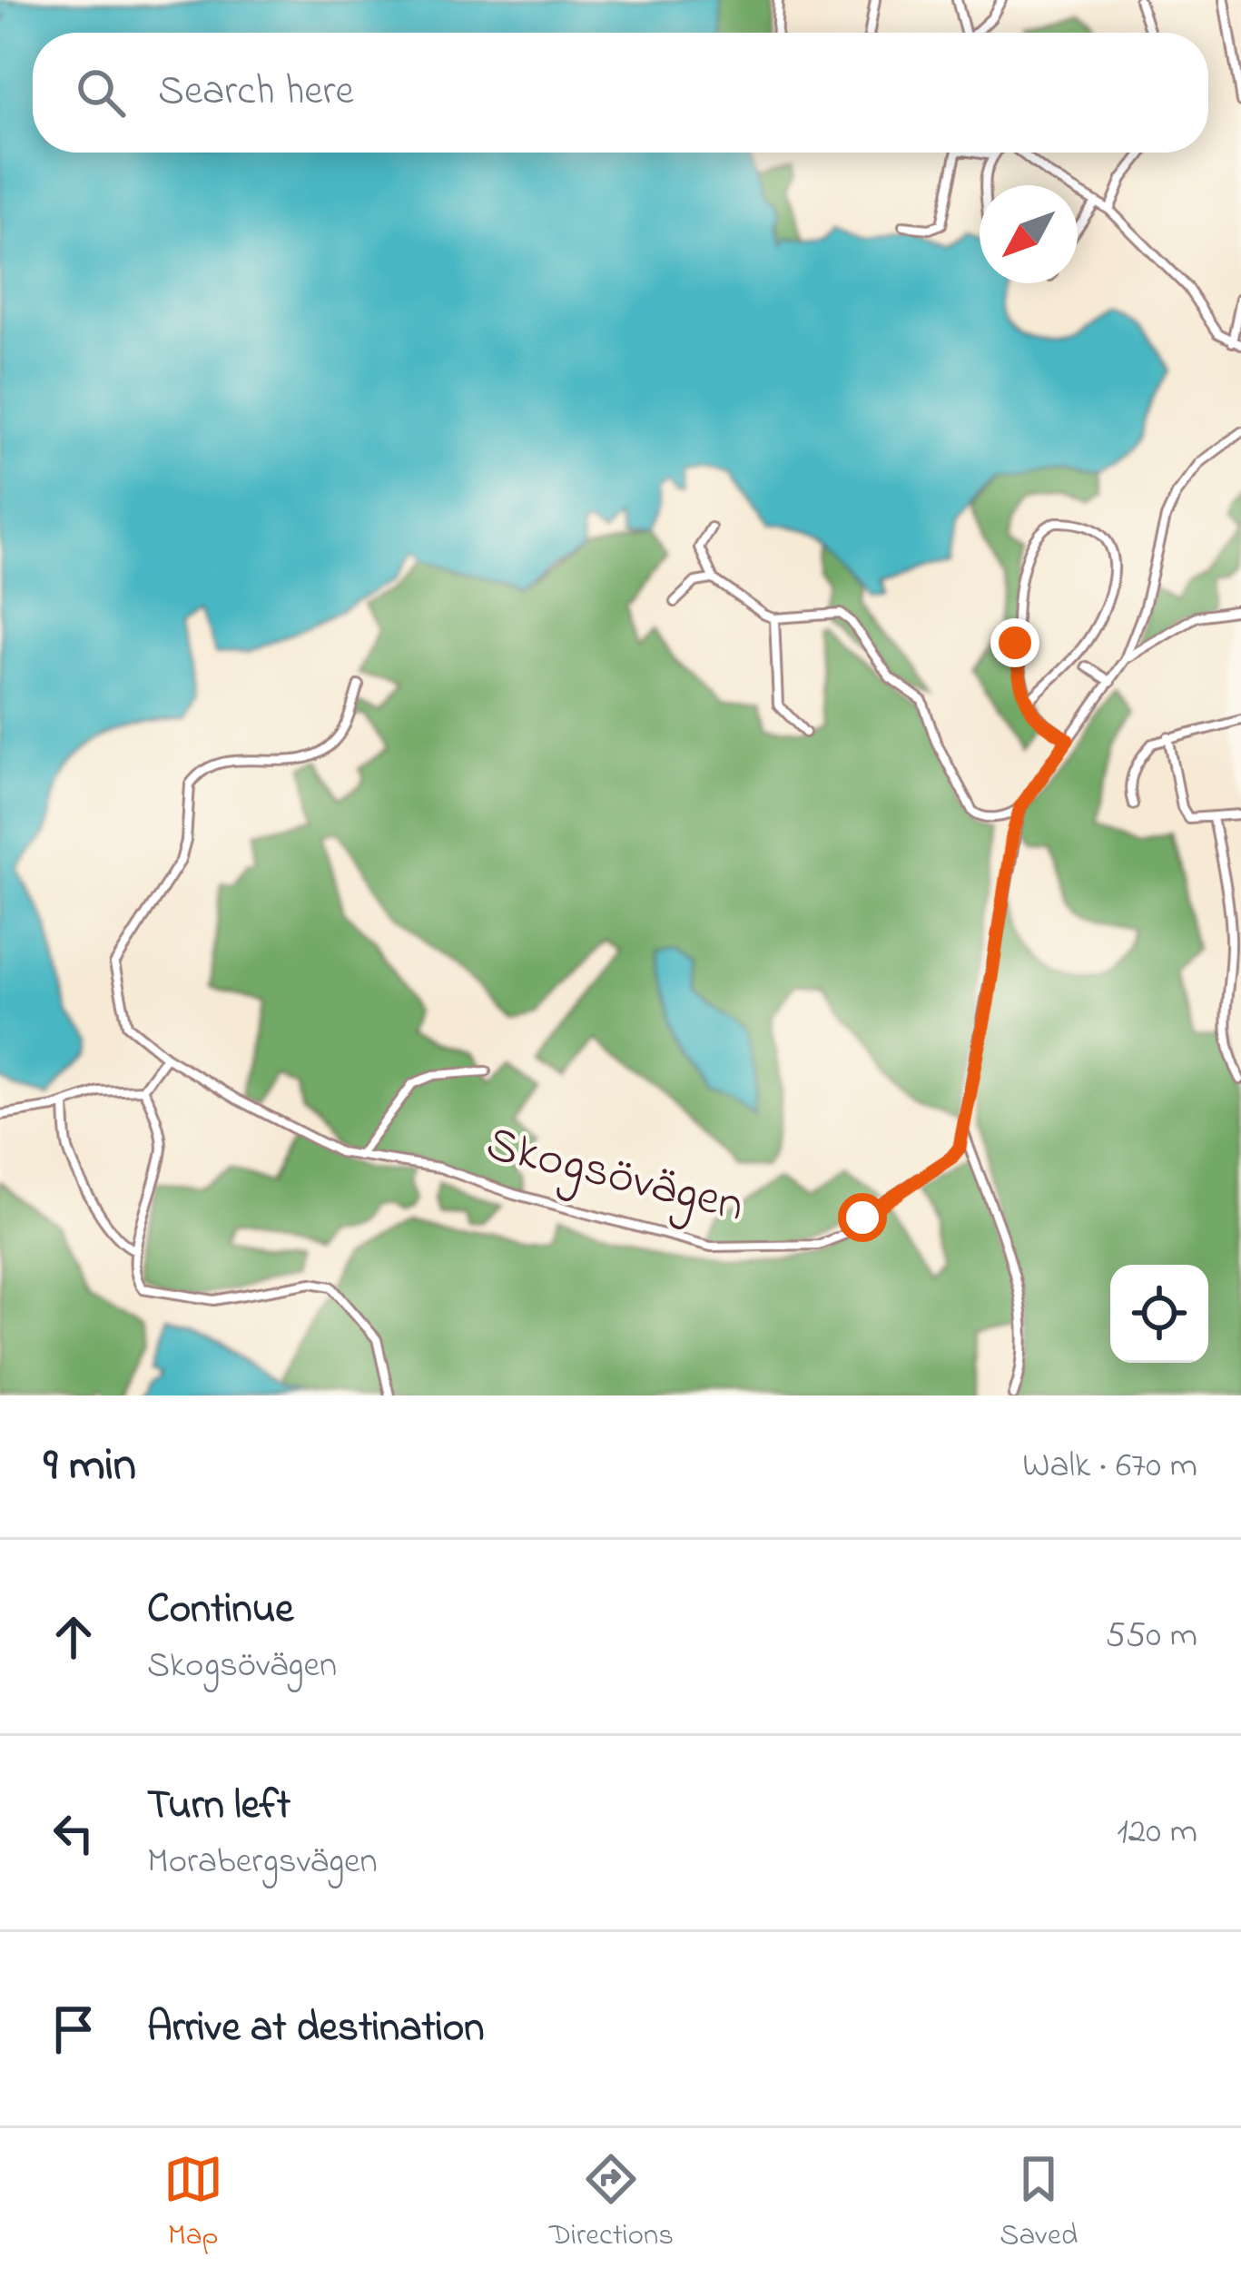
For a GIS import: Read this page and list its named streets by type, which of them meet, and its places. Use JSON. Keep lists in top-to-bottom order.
{
  "streets": {
    "street": ["Skogsövägen"]
  },
  "north": "bottom left",
  "page": {
    "search": "Search here",
    "heading": ["9 min", "Walk · 670 m"],
    "list": [
      ["Continue", "Skogsövägen", "550 m"],
      ["Turn left", "Morabergsvägen", "120 m"],
      "Arrive at destination"
    ],
    "nav": ["Map", "Directions", "Saved"]
  }
}
